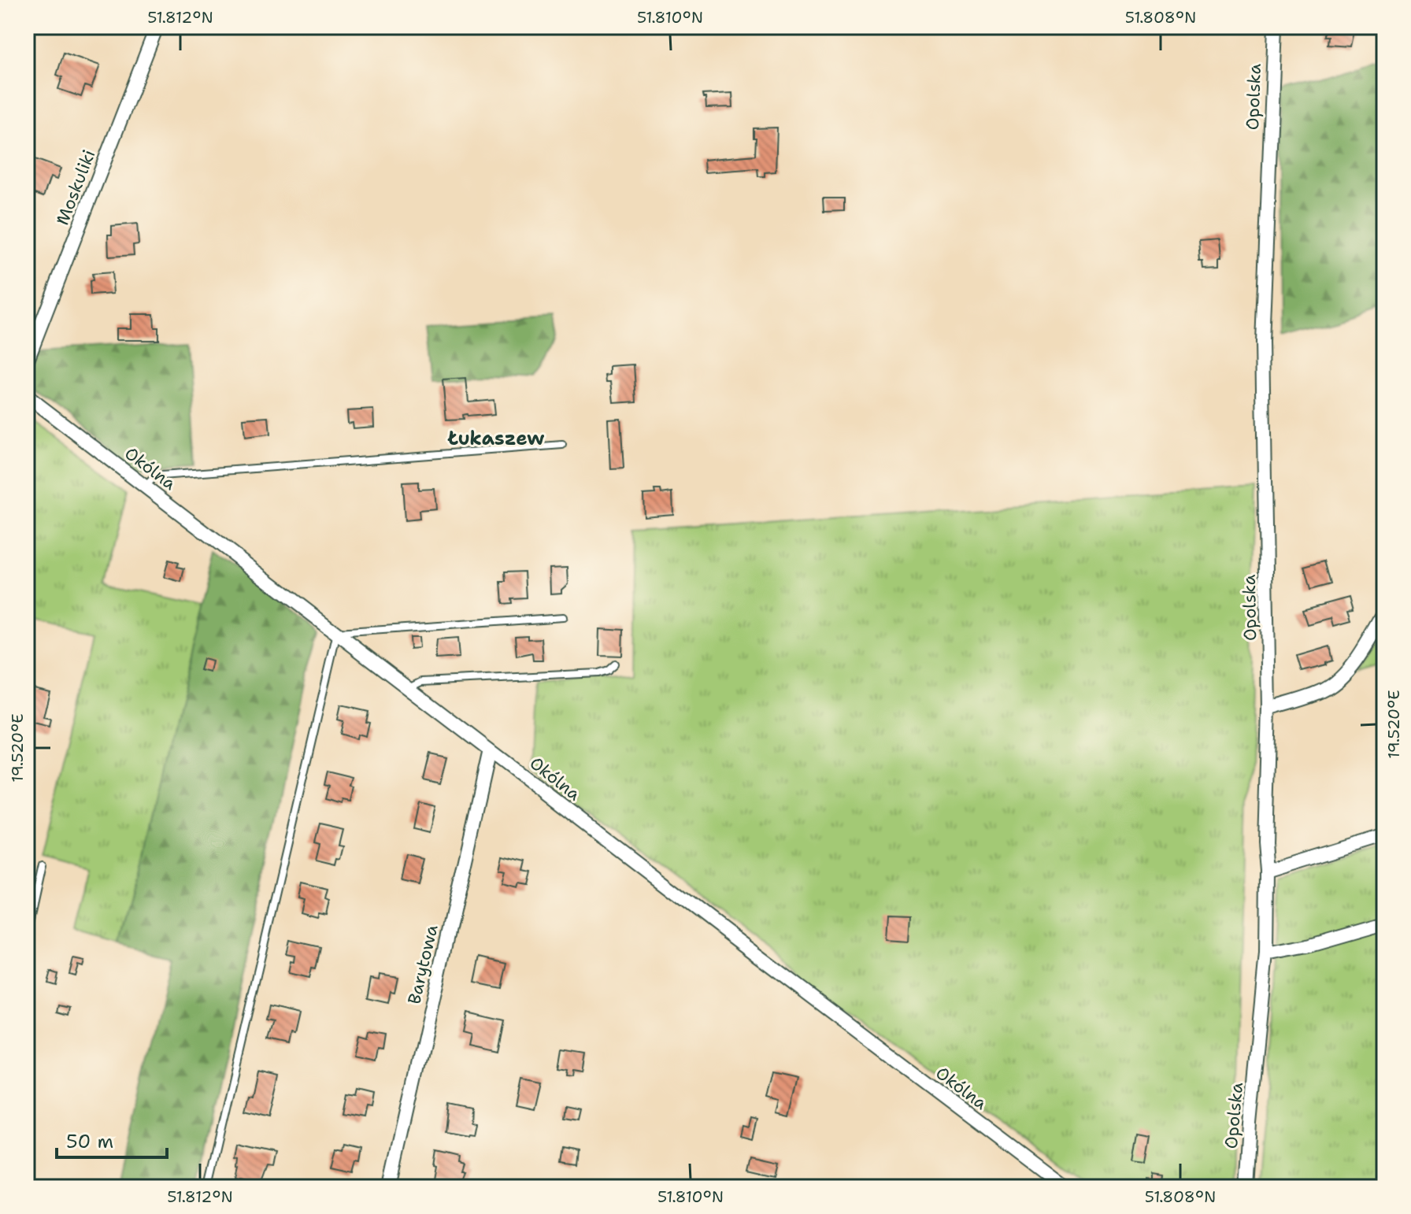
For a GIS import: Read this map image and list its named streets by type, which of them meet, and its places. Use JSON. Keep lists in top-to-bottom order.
{
  "streets": {
    "street": [
      "Opolska",
      "Moskuliki",
      "Okólna",
      "Barytowa"
    ]
  },
  "crossings": [
    ["Okólna", "Barytowa"]
  ],
  "districts": ["Łukaszew"],
  "scale_bar": "50 m",
  "coordinates": [
    "51.812°N",
    "51.810°N",
    "51.808°N",
    "19.520°E"
  ]
}
